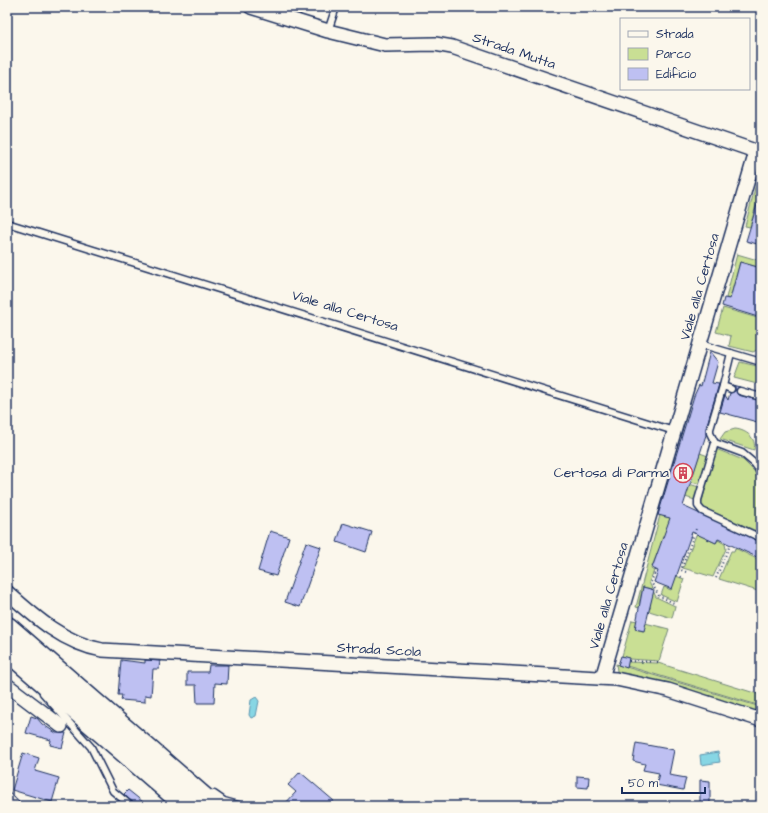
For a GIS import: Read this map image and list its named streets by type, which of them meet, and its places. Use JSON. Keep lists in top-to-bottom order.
{
  "streets": {
    "street": ["Strada Mutta", "Viale alla Certosa", "Strada Scola"]
  },
  "crossings": [
    ["Strada Mutta", "Viale alla Certosa"],
    ["Viale alla Certosa", "Strada Scola"]
  ],
  "places": {
    "building": ["Certosa di Parma"]
  },
  "legend": ["Strada", "Parco", "Edificio"],
  "scale_bar": "50 m"
}
